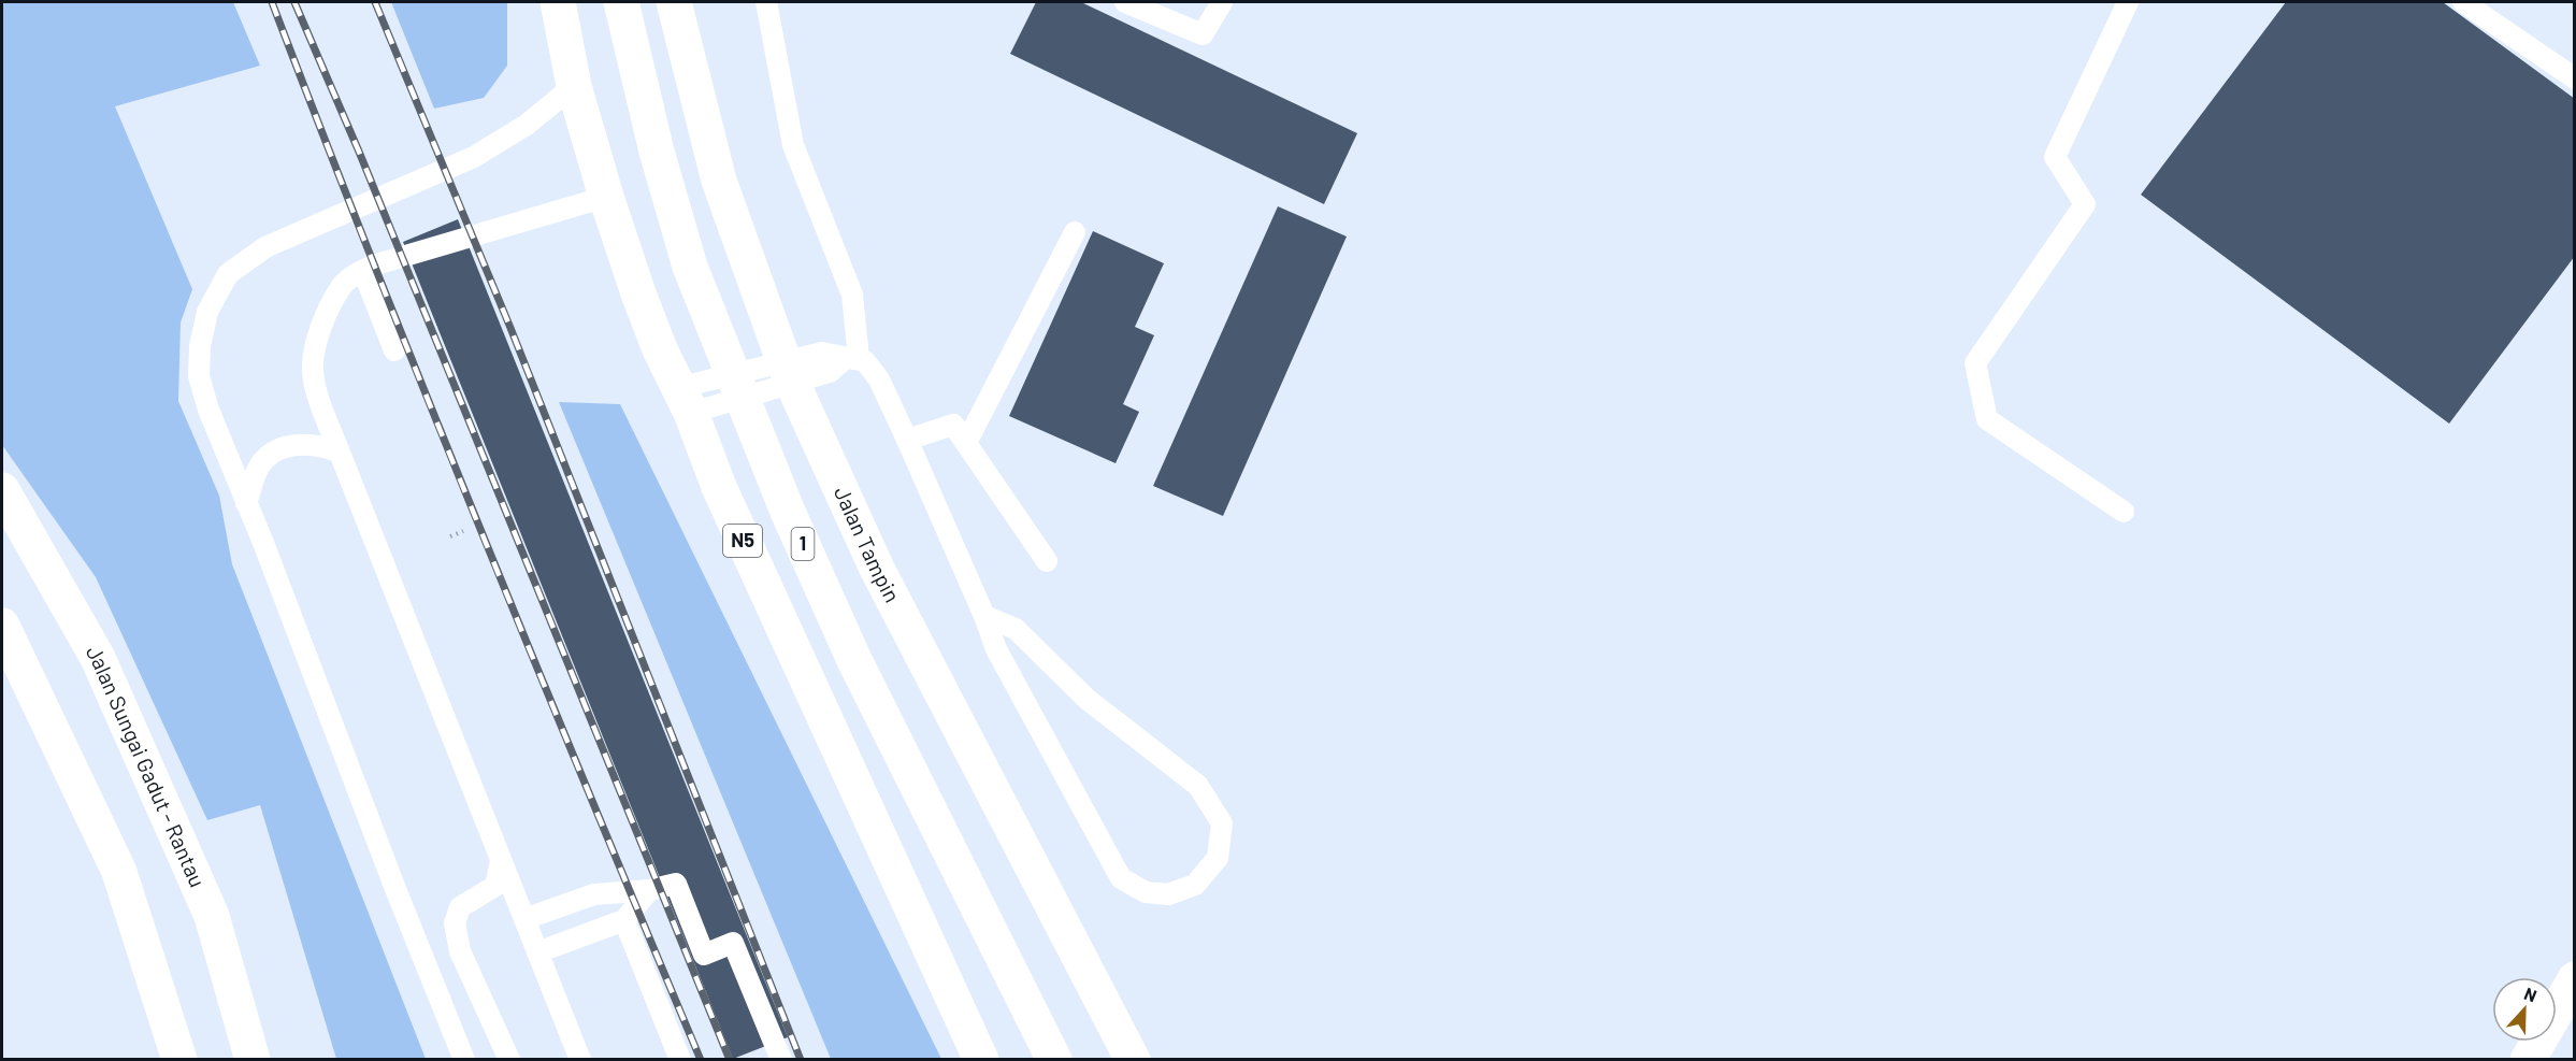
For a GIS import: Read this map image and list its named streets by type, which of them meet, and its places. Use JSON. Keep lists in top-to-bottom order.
{
  "streets": {
    "main road": [
      "N5",
      "1",
      "Jalan Tampin",
      "Jalan Sungai Gadut - Rantau"
    ]
  },
  "north": "top"
}
